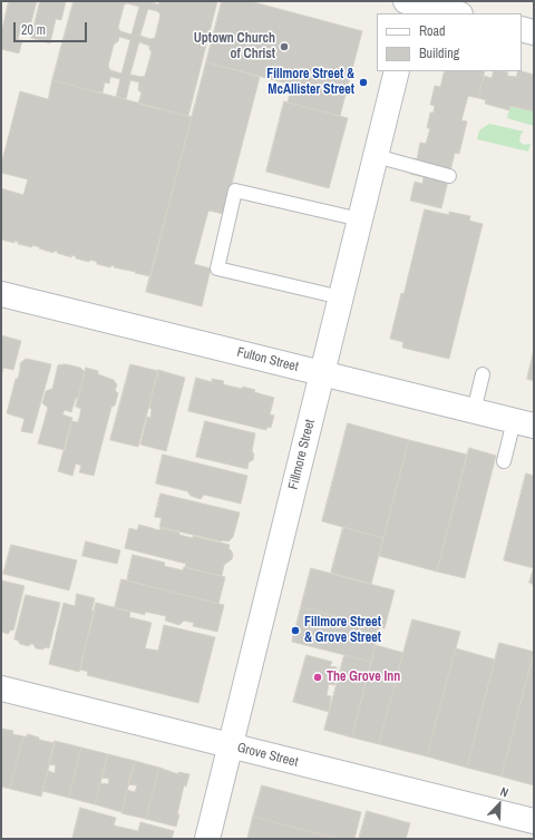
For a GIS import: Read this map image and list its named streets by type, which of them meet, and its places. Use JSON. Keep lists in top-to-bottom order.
{
  "streets": {
    "street": ["Fulton Street", "Fillmore Street", "Grove Street"]
  },
  "crossings": [
    ["Fulton Street", "Fillmore Street"],
    ["Fillmore Street", "Grove Street"]
  ],
  "places": [
    "Uptown Church of Christ",
    "Fillmore Street & McAllister Street",
    "Fillmore Street & Grove Street",
    "The Grove Inn"
  ],
  "legend": ["Road", "Building"],
  "scale_bar": "20 m",
  "north": "top right"
}
